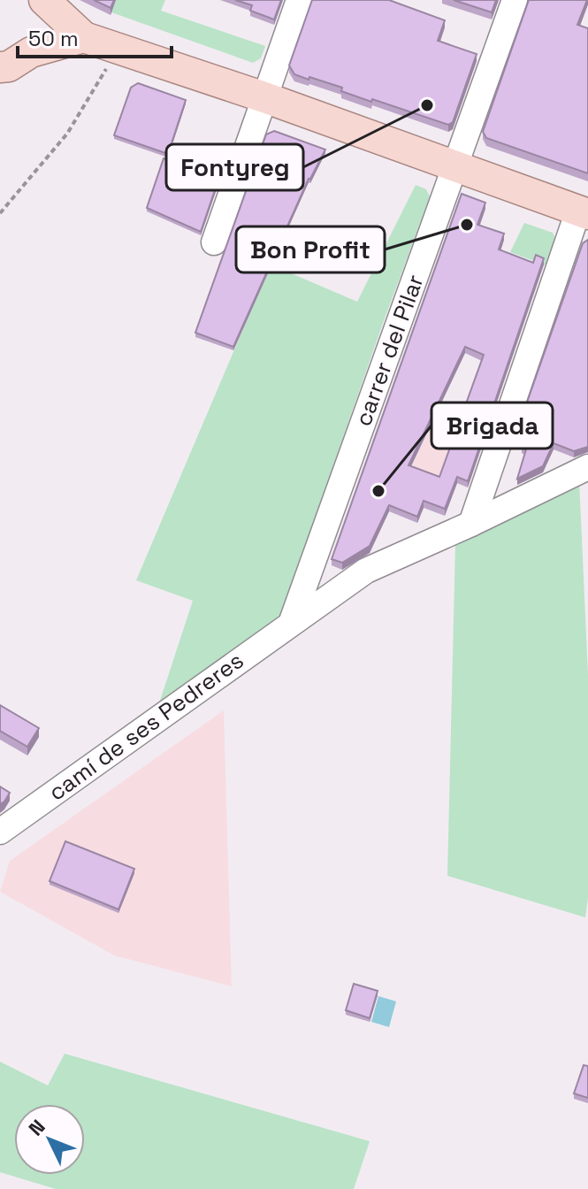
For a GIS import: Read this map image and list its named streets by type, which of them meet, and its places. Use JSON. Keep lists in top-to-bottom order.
{
  "streets": {
    "street": ["carrer del Pilar", "camí de ses Pedreres"]
  },
  "crossings": [
    ["carrer del Pilar", "camí de ses Pedreres"]
  ],
  "places": ["Fontyreg", "Bon Profit", "Brigada"],
  "scale_bar": "50 m",
  "north": "top left"
}
